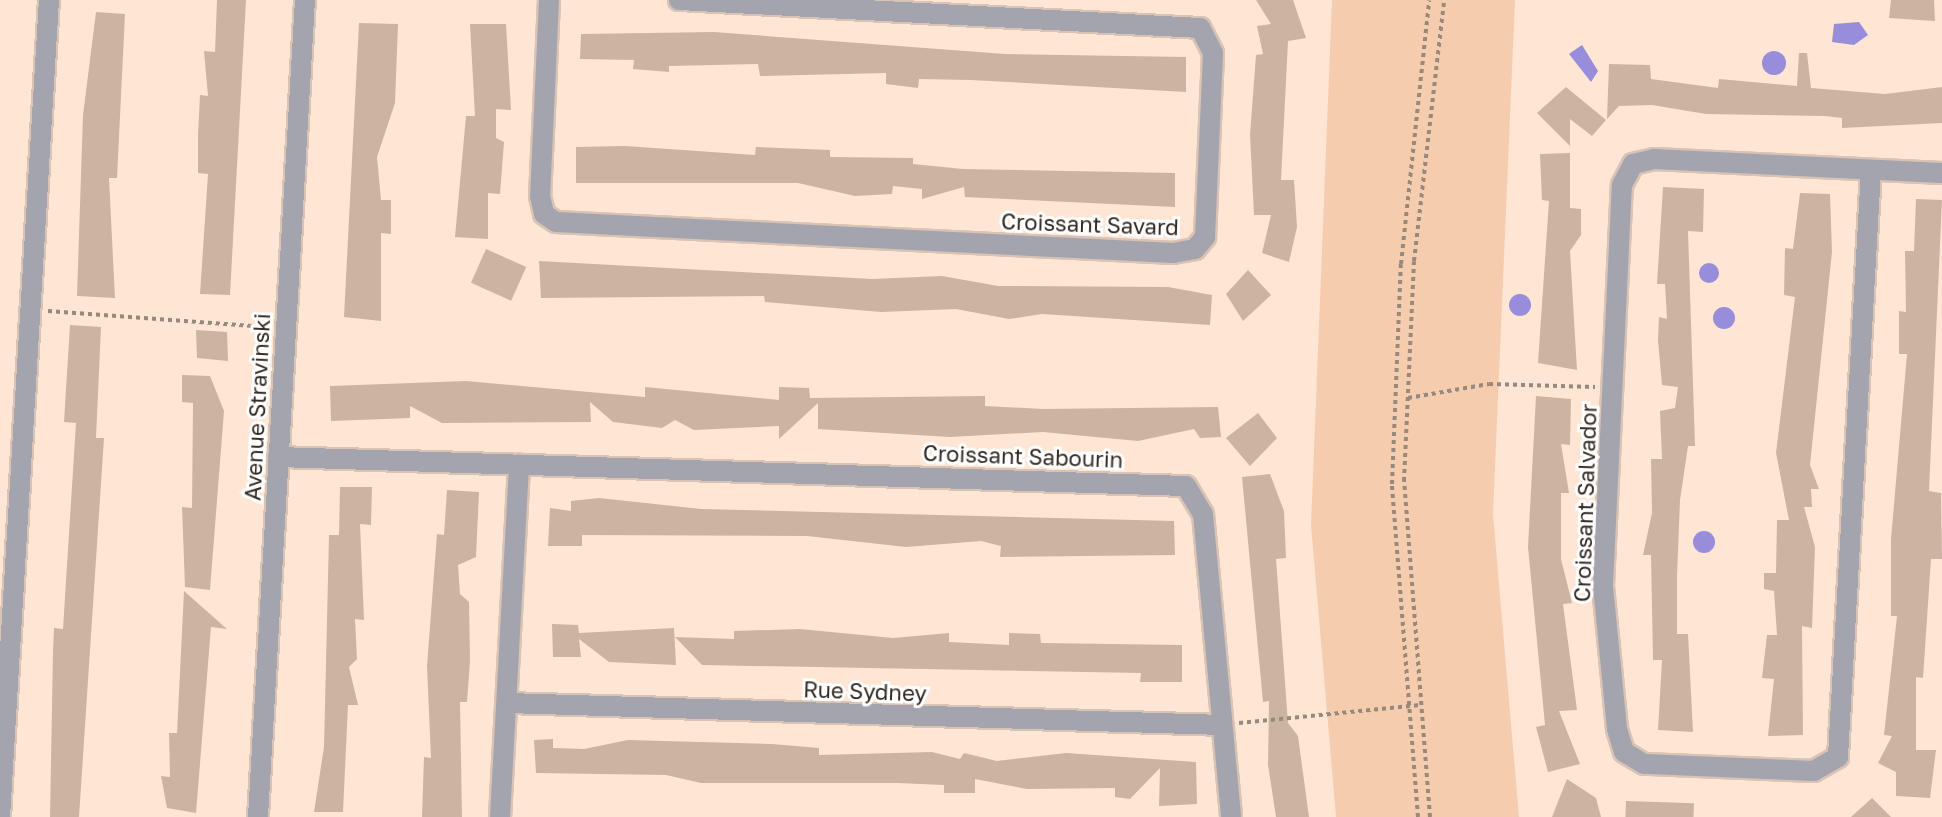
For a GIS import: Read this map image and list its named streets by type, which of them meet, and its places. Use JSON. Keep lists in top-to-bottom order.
{
  "streets": {
    "street": [
      "Croissant Savard",
      "Avenue Stravinski",
      "Croissant Sabourin",
      "Croissant Salvador",
      "Rue Sydney"
    ]
  },
  "crossings": [
    ["Avenue Stravinski", "Croissant Sabourin"],
    ["Croissant Sabourin", "Rue Sydney"]
  ]
}
